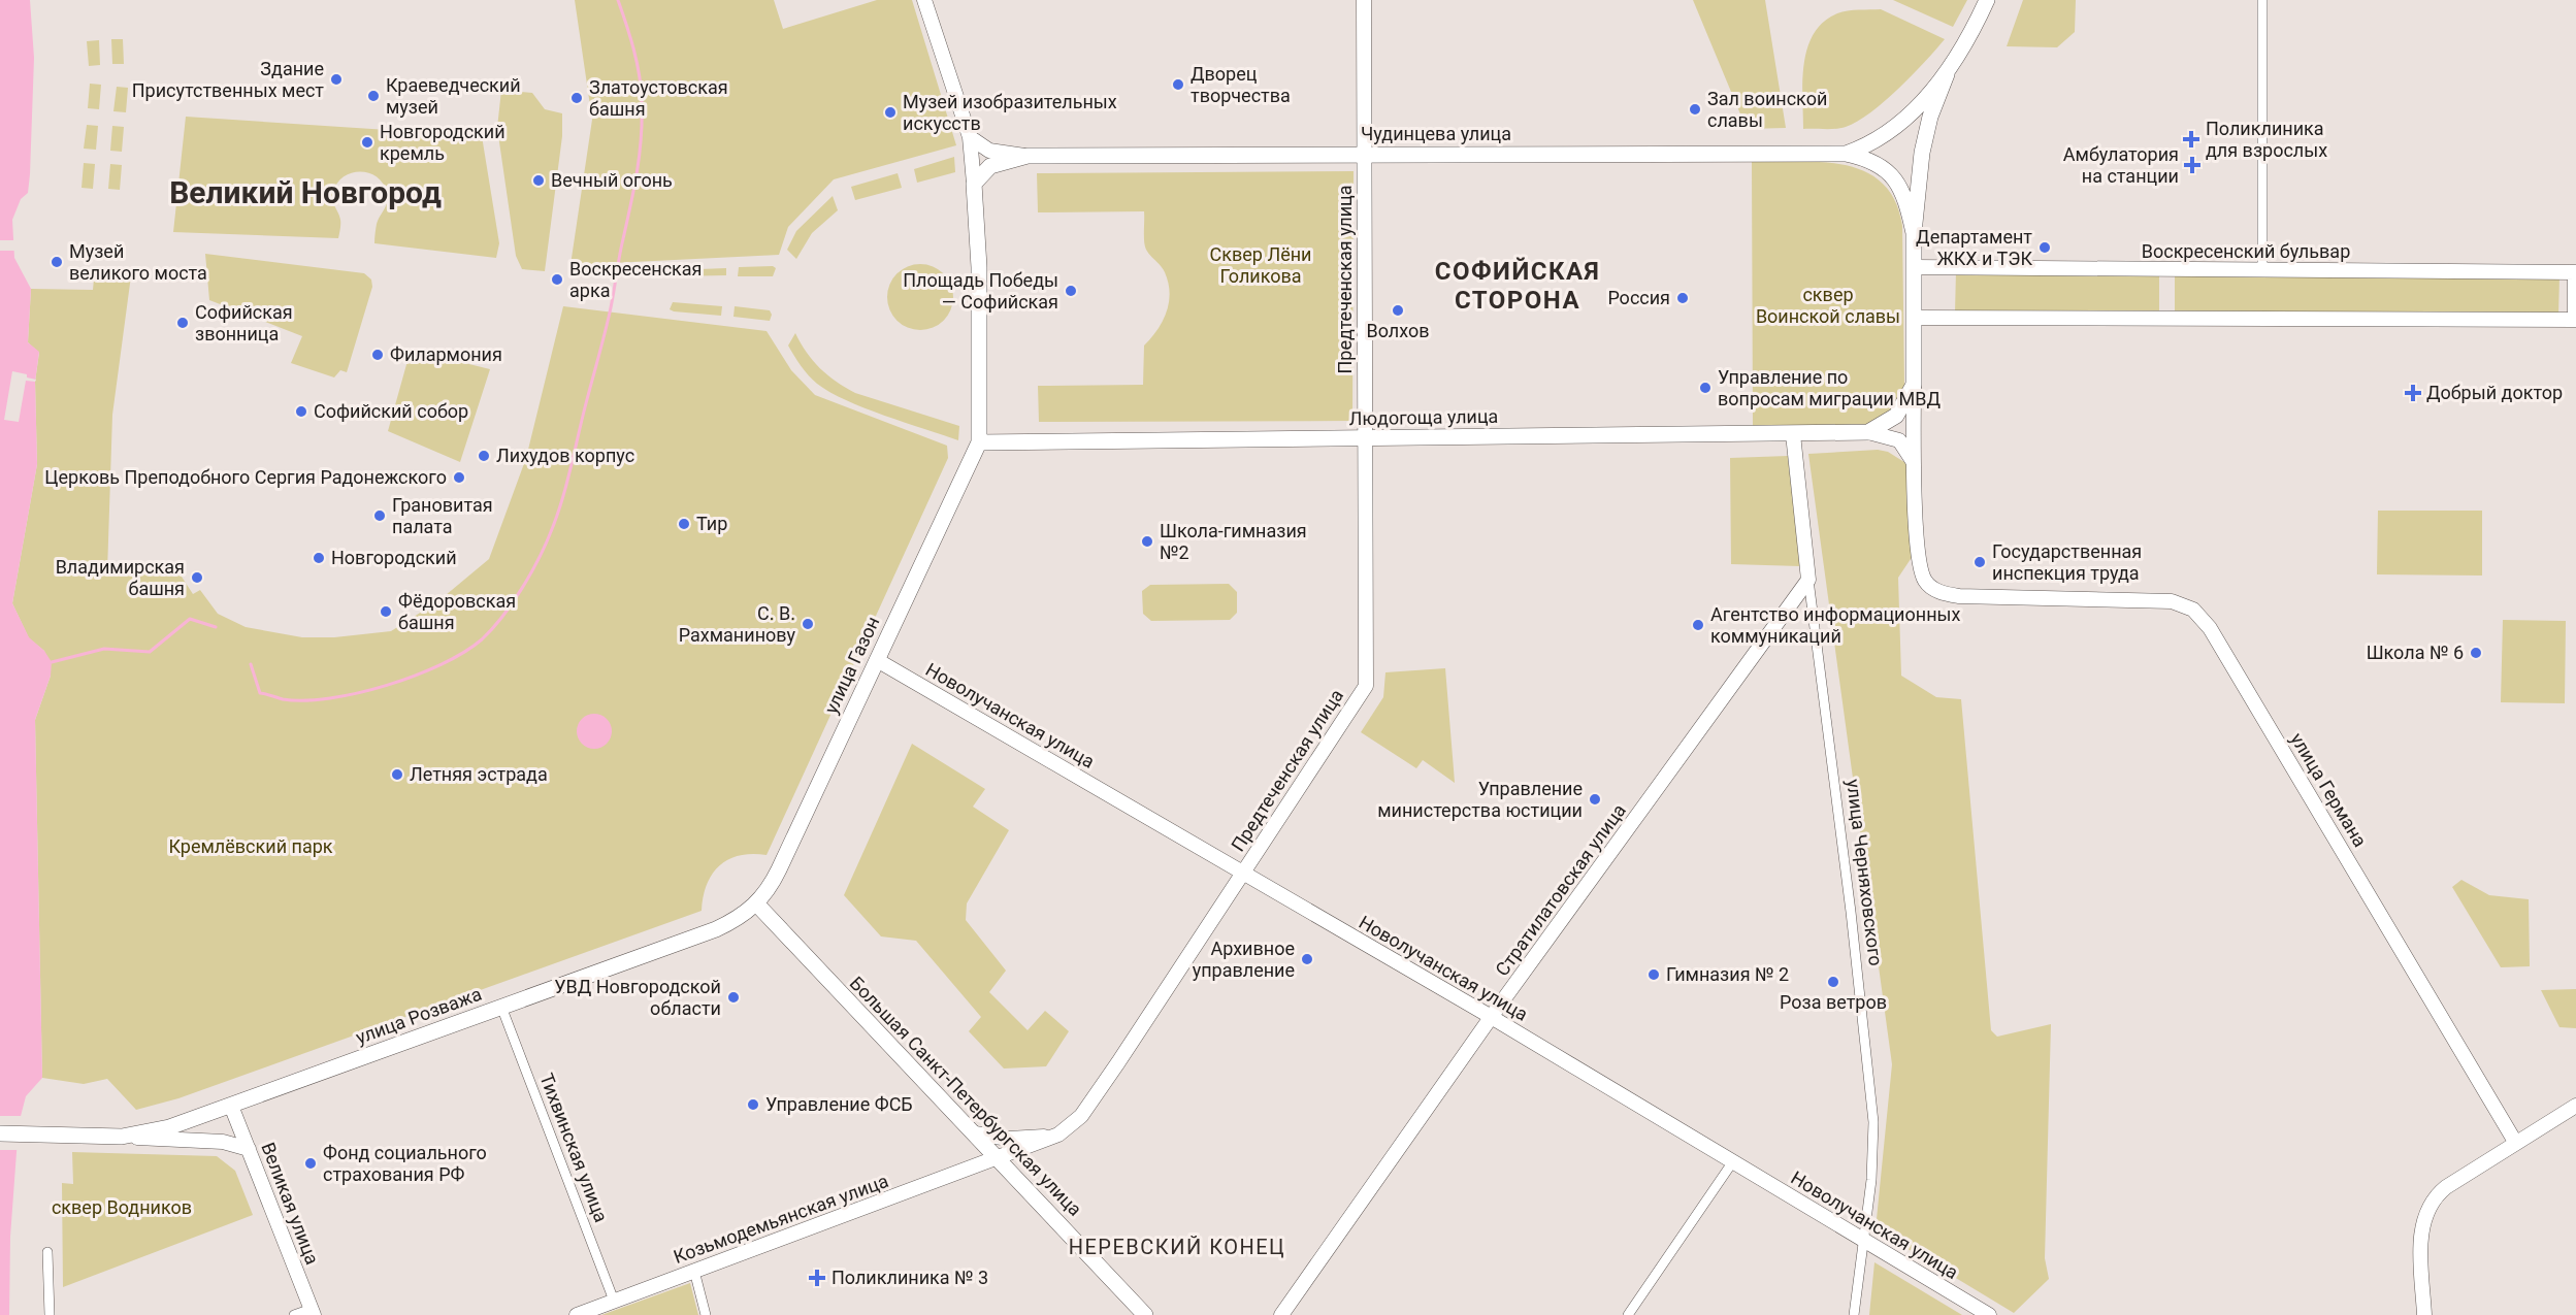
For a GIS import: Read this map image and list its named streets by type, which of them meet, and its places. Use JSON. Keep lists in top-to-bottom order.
{
  "streets": {
    "main road": [
      "Чудинцева улица",
      "Людогоща улица",
      "улица Газон",
      "улица Розважа",
      "Большая Санкт-Петербургская улица"
    ],
    "street": [
      "Воскресенский бульвар",
      "Предтеченская улица",
      "Новолучанская улица",
      "улица Германа",
      "улица Черняховского",
      "Стратилатовская улица",
      "Тихвинская улица",
      "Великая улица",
      "Козьмодемьянская улица"
    ]
  },
  "crossings": [
    ["Чудинцева улица", "Предтеченская улица"],
    ["Предтеченская улица", "Людогоща улица"],
    ["Предтеченская улица", "Новолучанская улица"],
    ["Предтеченская улица", "Большая Санкт-Петербургская улица"],
    ["Предтеченская улица", "Козьмодемьянская улица"],
    ["Людогоща улица", "улица Газон"],
    ["Людогоща улица", "улица Германа"],
    ["Людогоща улица", "улица Черняховского"],
    ["улица Газон", "Новолучанская улица"],
    ["улица Газон", "улица Розважа"],
    ["улица Газон", "Большая Санкт-Петербургская улица"],
    ["Новолучанская улица", "улица Черняховского"],
    ["Новолучанская улица", "Стратилатовская улица"],
    ["улица Черняховского", "Стратилатовская улица"],
    ["улица Розважа", "Большая Санкт-Петербургская улица"],
    ["улица Розважа", "Тихвинская улица"],
    ["улица Розважа", "Великая улица"],
    ["Большая Санкт-Петербургская улица", "Козьмодемьянская улица"],
    ["Тихвинская улица", "Козьмодемьянская улица"]
  ],
  "districts": ["Великий Новгород", "СОФИЙСКАЯ СТОРОНА", "НЕРЕВСКИЙ КОНЕЦ"],
  "parks": [
    "Сквер Лёни Голикова",
    "сквер Воинской славы",
    "Кремлёвский парк",
    "сквер Водников"
  ],
  "places": {
    "other": [
      "Здание Присутственных мест",
      "Дворец творчества",
      "Краеведческий музей",
      "Златоустовская башня",
      "Зал воинской славы",
      "Музей изобразительных искусств",
      "Новгородский кремль",
      "Вечный огонь",
      "Департамент ЖКХ и ТЭК",
      "Музей великого моста",
      "Воскресенская арка",
      "Площадь Победы — Софийская",
      "Россия",
      "Волхов",
      "Софийская звонница",
      "Филармония",
      "Управление по вопросам миграции МВД",
      "Софийский собор",
      "Лихудов корпус",
      "Церковь Преподобного Сергия Радонежского",
      "Грановитая палата",
      "Тир",
      "Школа-гимназия №2",
      "Новгородский",
      "Государственная инспекция труда",
      "Владимирская башня",
      "Фёдоровская башня",
      "С. В. Рахманинову",
      "Агентство информационных коммуникаций",
      "Школа № 6",
      "Летняя эстрада",
      "Управление министерства юстиции",
      "Архивное управление",
      "Гимназия № 2",
      "Роза ветров",
      "УВД Новгородской области",
      "Управление ФСБ",
      "Фонд социального страхования РФ"
    ],
    "health": [
      "Поликлиника для взрослых",
      "Амбулатория на станции",
      "Добрый доктор",
      "Поликлиника № 3"
    ]
  }
}
